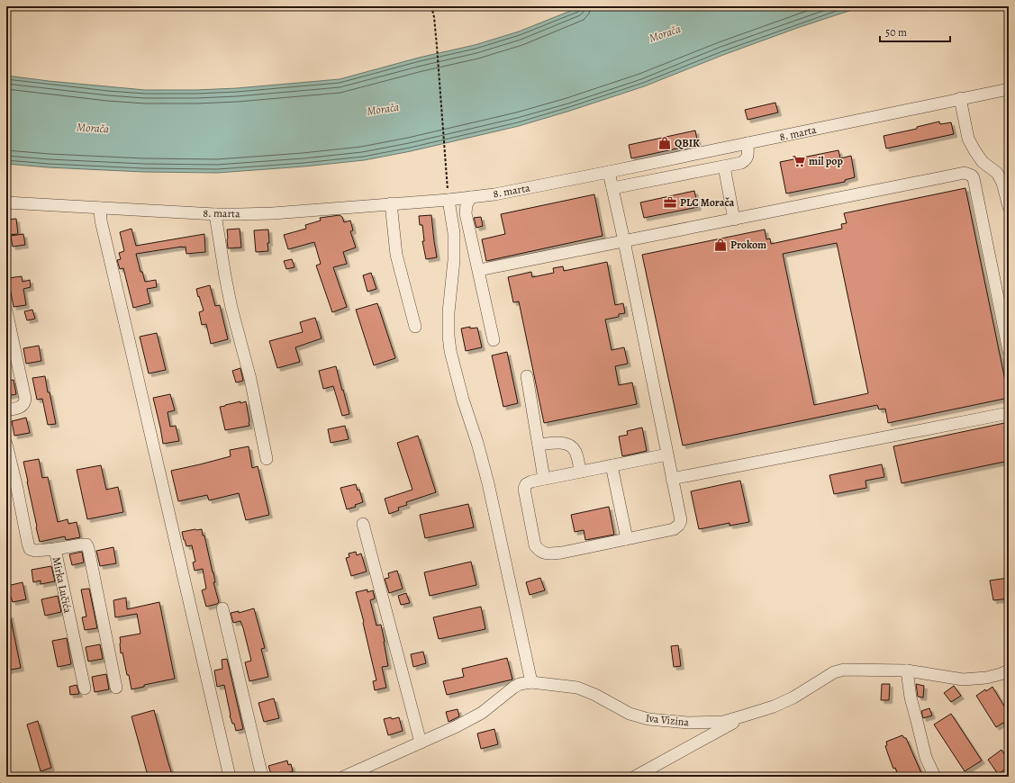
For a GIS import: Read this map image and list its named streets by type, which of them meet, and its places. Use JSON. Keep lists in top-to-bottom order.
{
  "streets": {
    "street": ["8. marta", "Mirka Lučića", "Iva Vizina"]
  },
  "water": ["Morača"],
  "places": {
    "shop": ["QBIK", "Prokom"],
    "supermarket": ["mil pop"],
    "office": ["PLC Morača"]
  },
  "scale_bar": "50 m"
}
